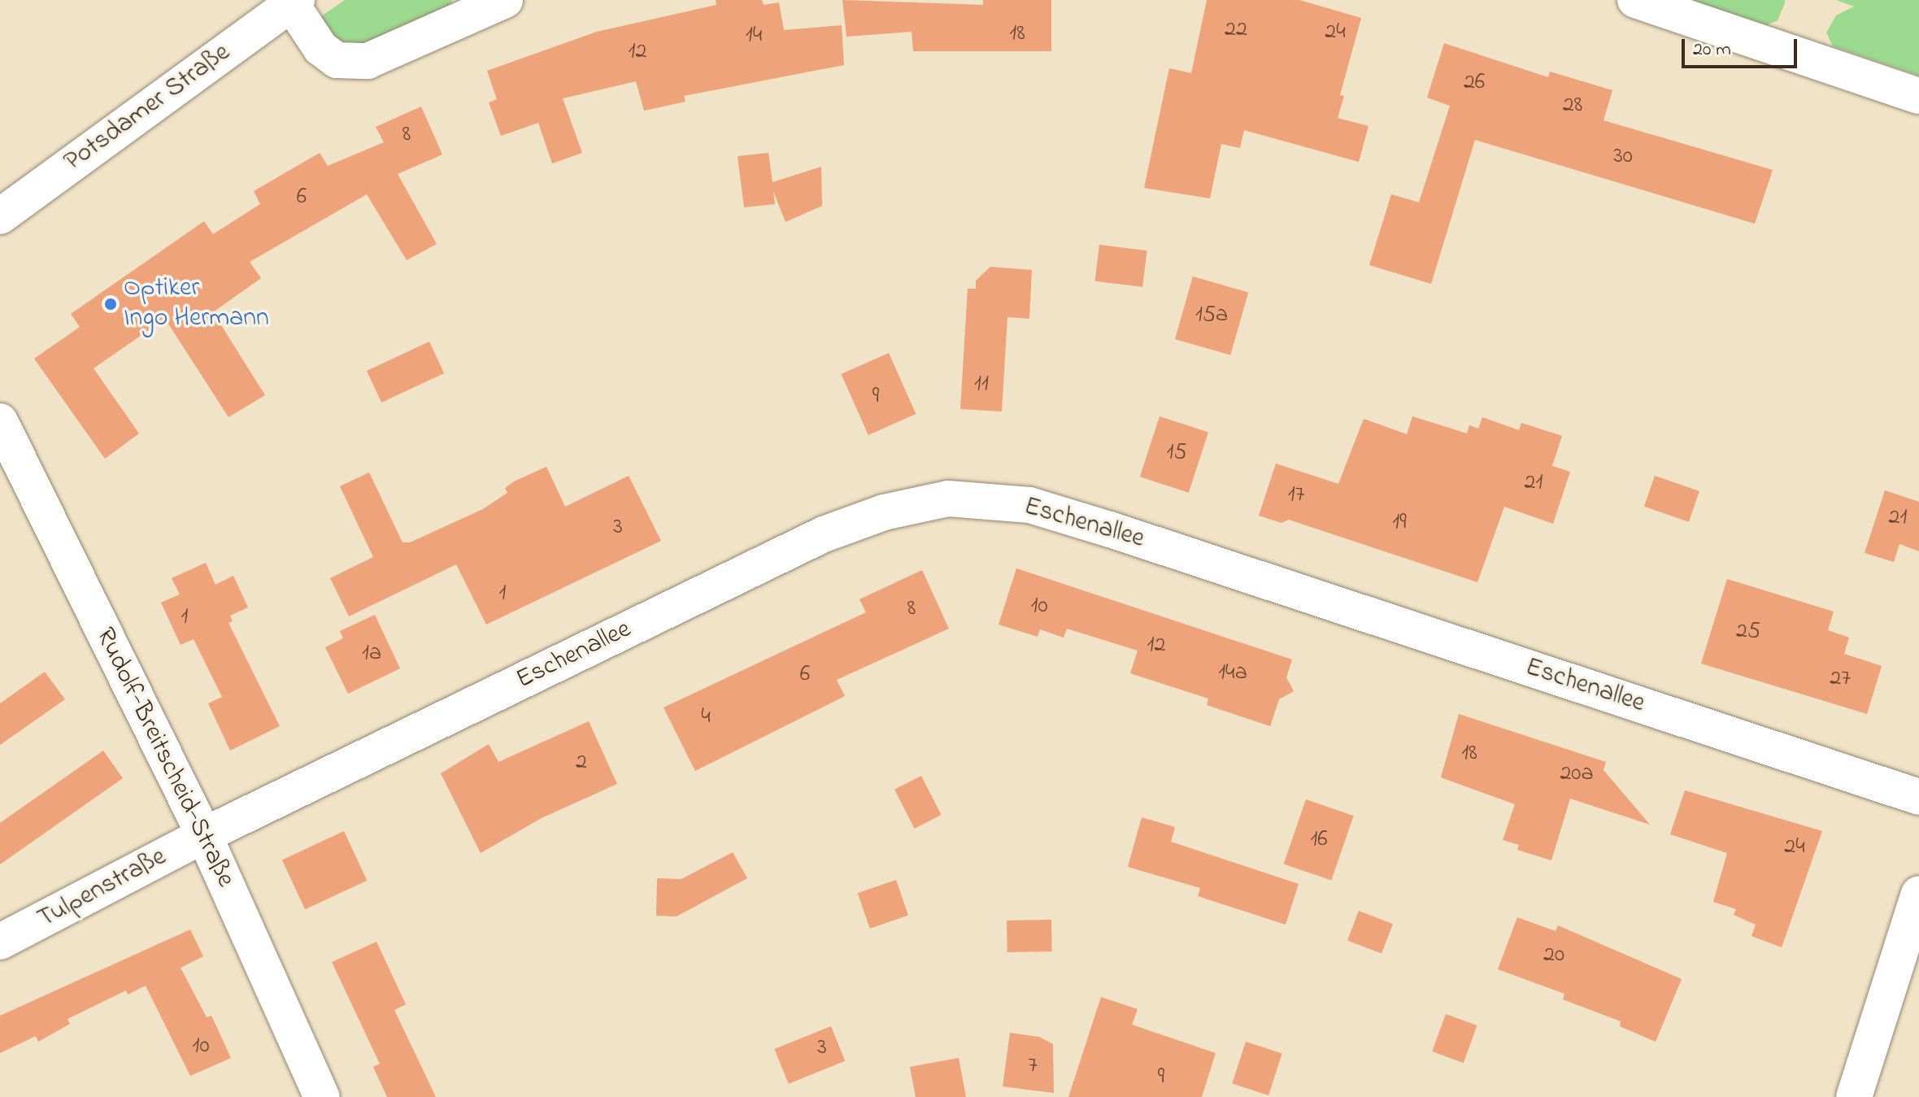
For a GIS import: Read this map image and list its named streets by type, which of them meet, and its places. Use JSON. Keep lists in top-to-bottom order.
{
  "streets": {
    "street": [
      "Potsdamer Straße",
      "Eschenallee",
      "Rudolf-Breitscheid-Straße",
      "Tulpenstraße"
    ]
  },
  "crossings": [
    ["Eschenallee", "Rudolf-Breitscheid-Straße"],
    ["Eschenallee", "Tulpenstraße"],
    ["Rudolf-Breitscheid-Straße", "Tulpenstraße"]
  ],
  "places": ["Optiker Ingo Hermann"],
  "house_numbers": [
    "22",
    "24",
    "18",
    "14",
    "12",
    "26",
    "28",
    "8",
    "30",
    "6",
    "15a",
    "11",
    "9",
    "15",
    "21",
    "17",
    "21",
    "19",
    "3",
    "1",
    "10",
    "8",
    "1",
    "25",
    "12",
    "1a",
    "14a",
    "6",
    "27",
    "4",
    "18",
    "2",
    "20a",
    "16",
    "24",
    "20",
    "10",
    "3",
    "7",
    "9"
  ],
  "scale_bar": "20 m"
}
